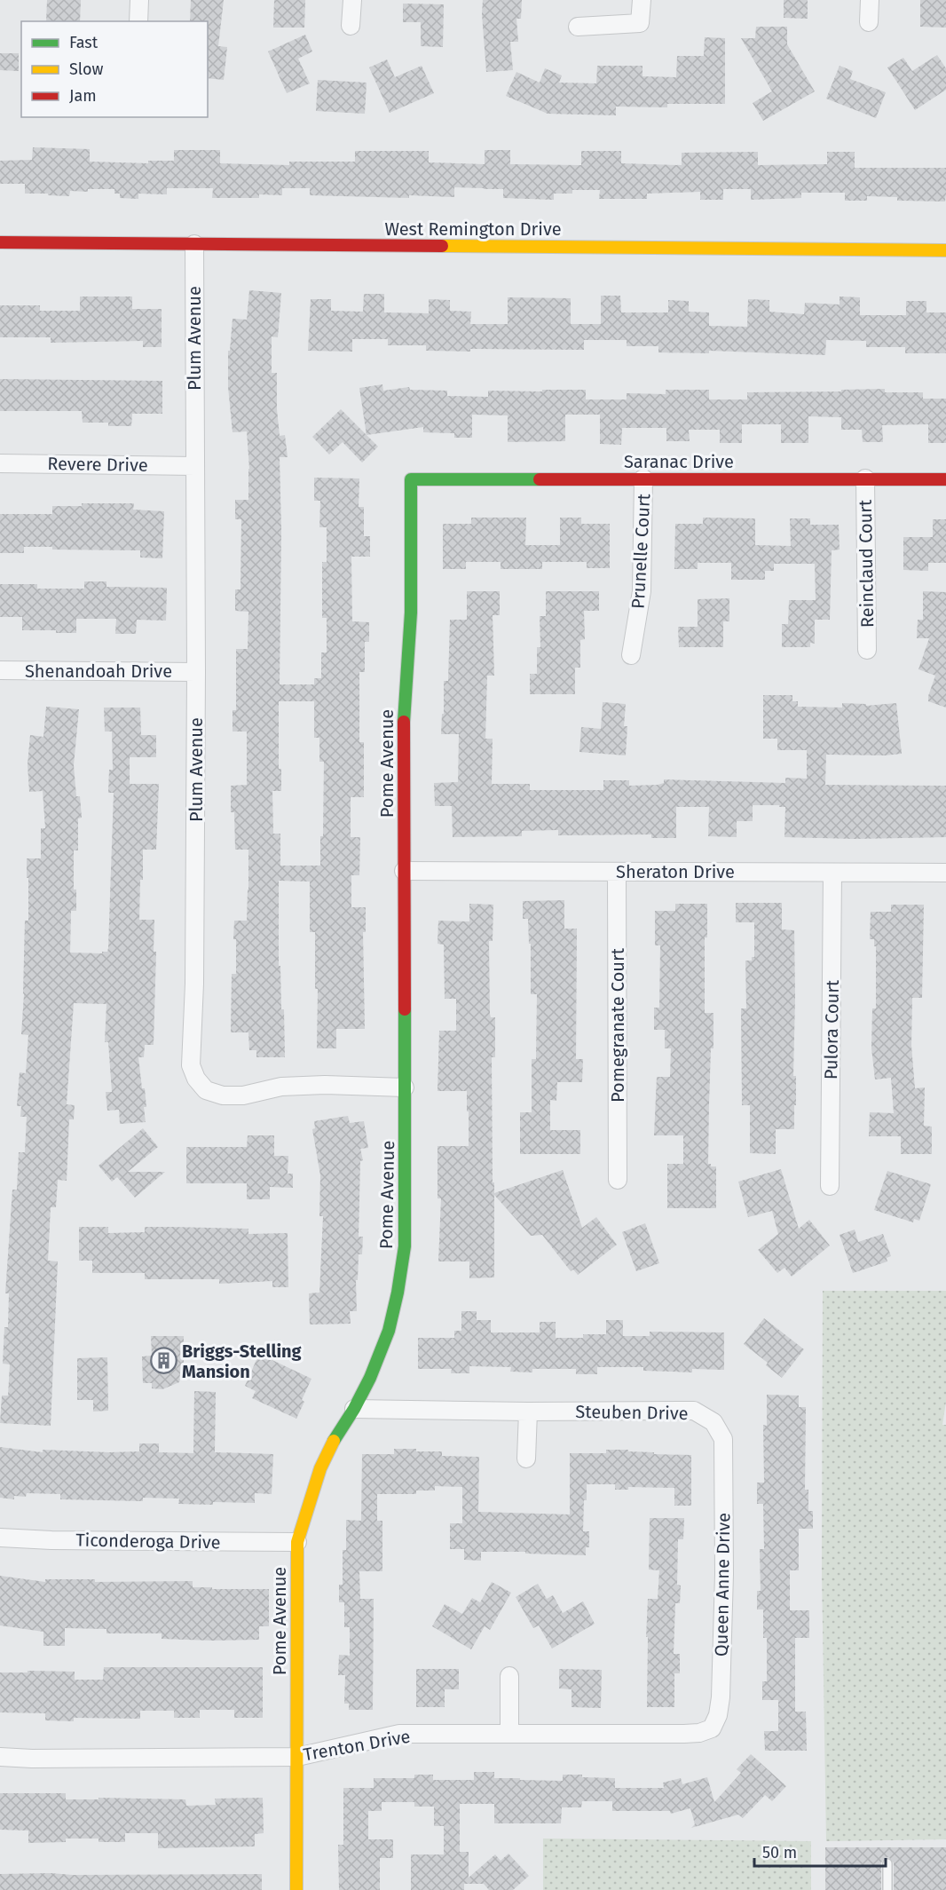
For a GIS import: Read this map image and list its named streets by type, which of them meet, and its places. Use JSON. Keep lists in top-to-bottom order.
{
  "streets": {
    "street": [
      "West Remington Drive",
      "Plum Avenue",
      "Saranac Drive",
      "Revere Drive",
      "Prunelle Court",
      "Reinclaud Court",
      "Shenandoah Drive",
      "Pome Avenue",
      "Sheraton Drive",
      "Pomegranate Court",
      "Pulora Court",
      "Steuben Drive",
      "Ticonderoga Drive",
      "Queen Anne Drive",
      "Trenton Drive"
    ]
  },
  "crossings": [
    ["West Remington Drive", "Plum Avenue"],
    ["Plum Avenue", "Revere Drive"],
    ["Plum Avenue", "Shenandoah Drive"],
    ["Plum Avenue", "Pome Avenue"],
    ["Saranac Drive", "Prunelle Court"],
    ["Saranac Drive", "Reinclaud Court"],
    ["Saranac Drive", "Pome Avenue"],
    ["Pome Avenue", "Sheraton Drive"],
    ["Pome Avenue", "Steuben Drive"],
    ["Pome Avenue", "Ticonderoga Drive"],
    ["Pome Avenue", "Trenton Drive"],
    ["Sheraton Drive", "Pomegranate Court"],
    ["Sheraton Drive", "Pulora Court"],
    ["Steuben Drive", "Queen Anne Drive"],
    ["Queen Anne Drive", "Trenton Drive"]
  ],
  "places": {
    "building": ["Briggs-Stelling Mansion"]
  },
  "legend": ["Fast", "Slow", "Jam"],
  "scale_bar": "50 m"
}
